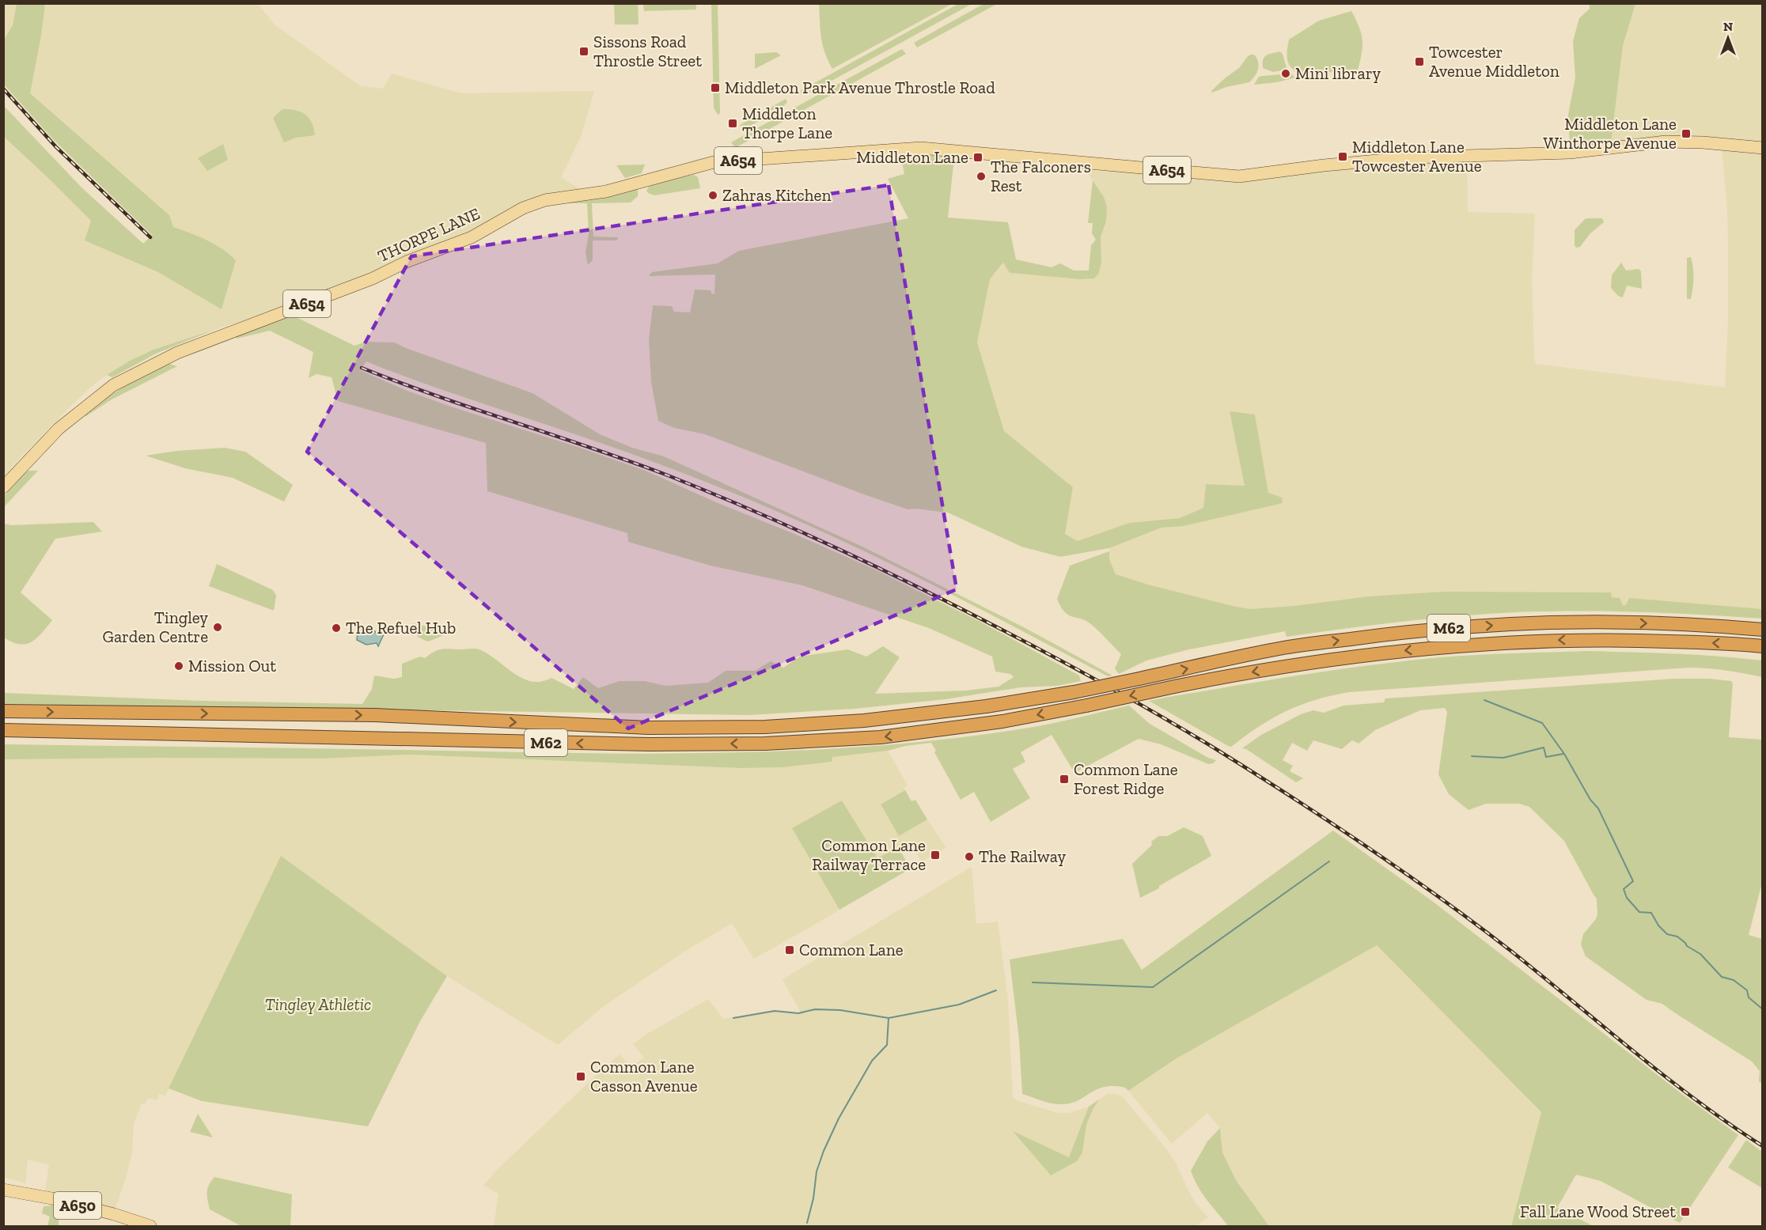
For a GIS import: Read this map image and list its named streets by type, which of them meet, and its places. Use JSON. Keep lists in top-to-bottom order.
{
  "streets": {
    "highway": ["M62"],
    "main road": ["A654", "THORPE LANE", "A650"]
  },
  "parks": ["Tingley Athletic"],
  "places": {
    "transit": [
      "Sissons Road Throstle Street",
      "Towcester Avenue Middleton",
      "Middleton Park Avenue Throstle Road",
      "Middleton Thorpe Lane",
      "Middleton Lane Winthorpe Avenue",
      "Middleton Lane Towcester Avenue",
      "Middleton Lane",
      "Common Lane Forest Ridge",
      "Common Lane Railway Terrace",
      "Common Lane",
      "Common Lane Casson Avenue",
      "Fall Lane Wood Street"
    ],
    "other": [
      "Mini library",
      "The Falconers Rest",
      "Zahras Kitchen",
      "Tingley Garden Centre",
      "The Refuel Hub",
      "Mission Out",
      "The Railway"
    ]
  },
  "north": "top"
}
